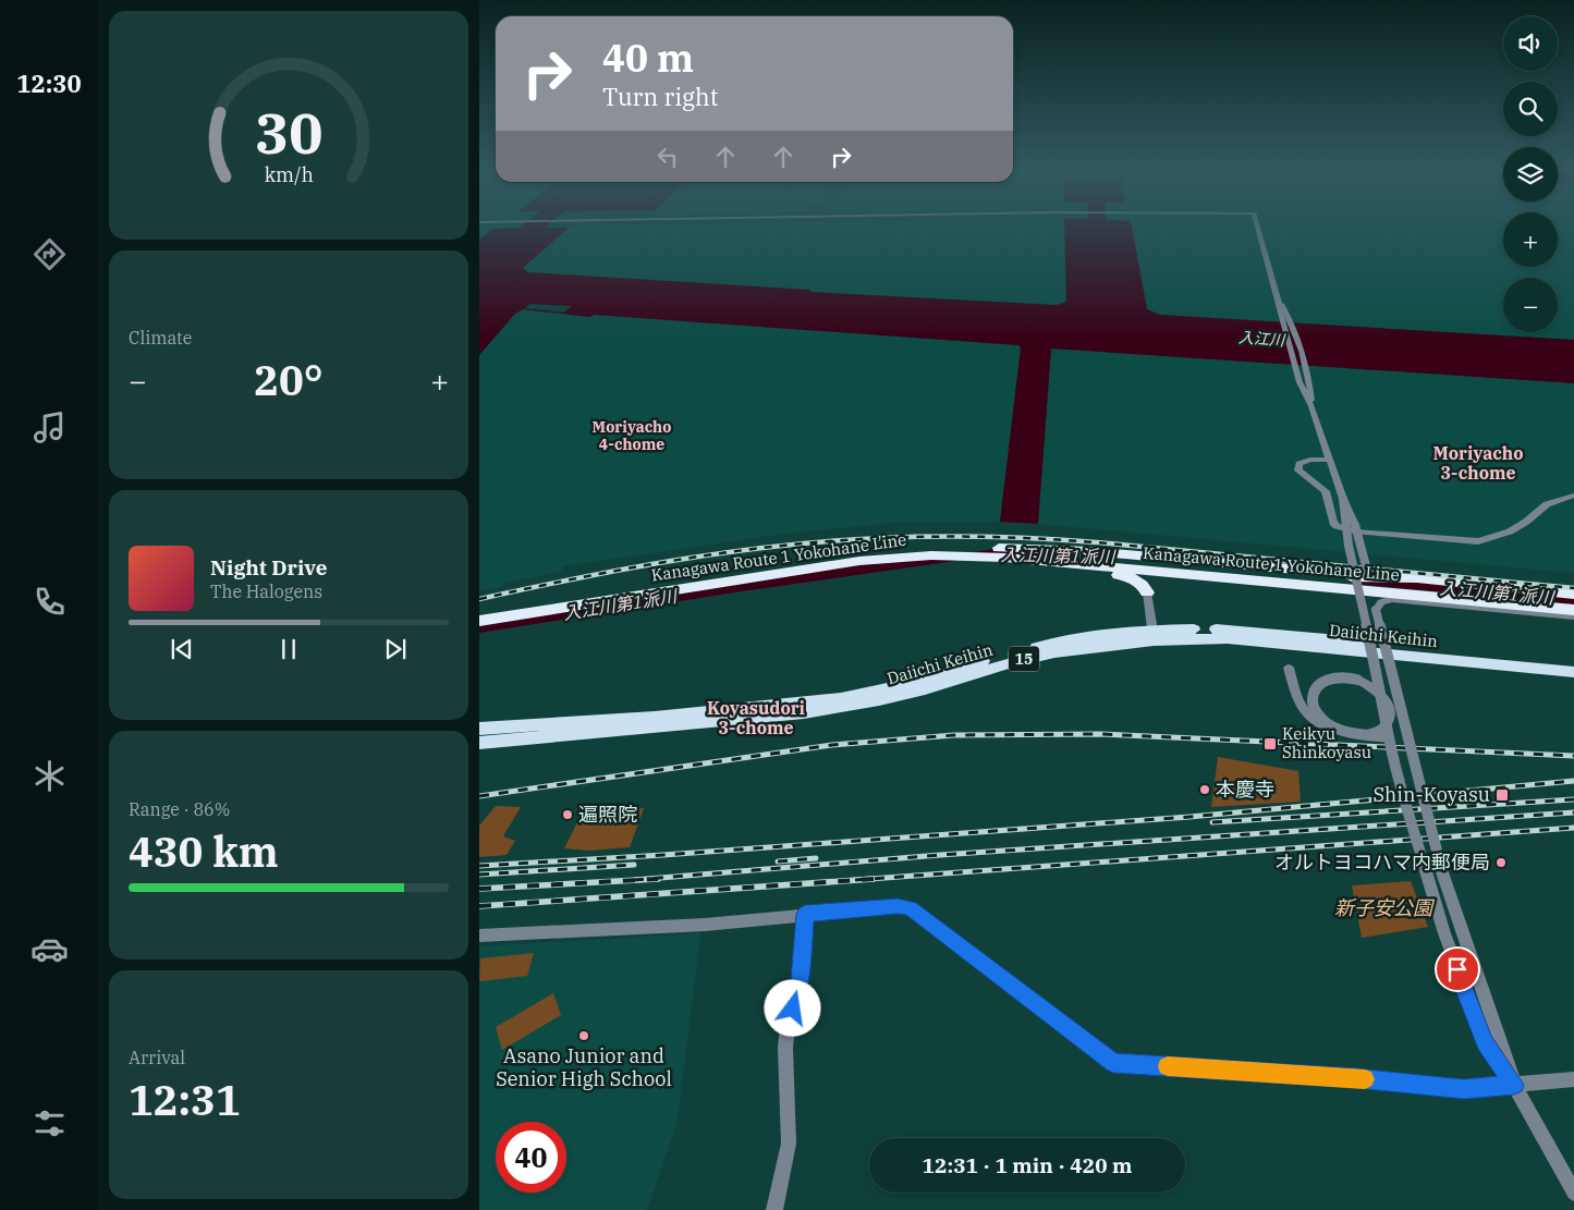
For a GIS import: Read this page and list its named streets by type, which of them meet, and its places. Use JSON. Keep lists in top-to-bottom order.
{
  "streets": {
    "highway": ["Kanagawa Route 1 Yokohane Line", "Daiichi Keihin", "15"]
  },
  "districts": ["Moriyacho 4-chome", "Moriyacho 3-chome", "Koyasudori 3-chome"],
  "water": ["入江川", "入江川第1派川"],
  "parks": ["新子安公園"],
  "places": {
    "transit": ["Keikyu Shinkoyasu", "Shin-Koyasu"],
    "other": [
      "本慶寺",
      "遍照院",
      "オルトヨコハマ内郵便局",
      "Asano Junior and Senior High School"
    ]
  },
  "page": {
    "tabs": "12:30",
    "map_buttons": ["+", "−"],
    "turn": ["40 m", "Turn right"],
    "tile": [
      "Climate",
      ["Range · 86%", "430 km"],
      ["Arrival", "12:31"]
    ],
    "heat": ["−", "20°", "+"],
    "song": ["Night Drive", "The Halogens"],
    "limit": "40",
    "trip": "12:31 · 1 min · 420 m",
    "gauge": ["30", "km/h"]
  }
}
